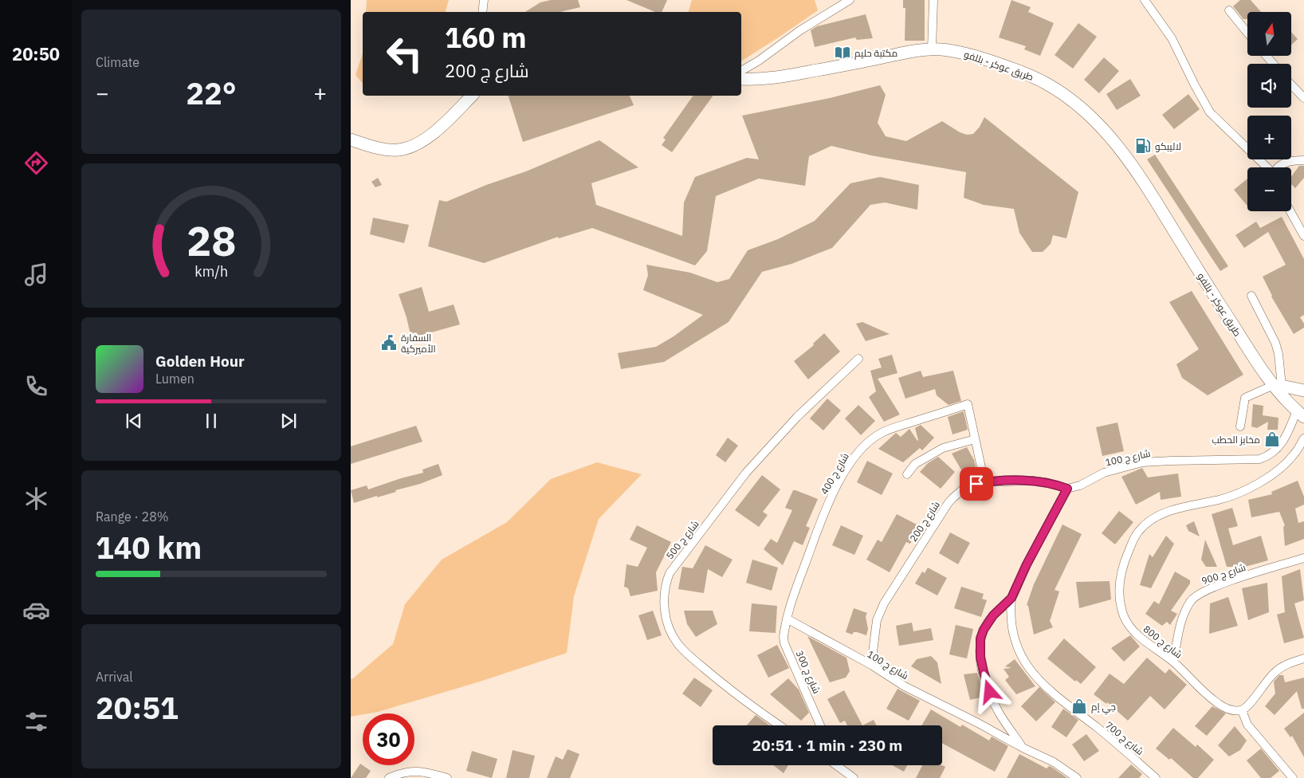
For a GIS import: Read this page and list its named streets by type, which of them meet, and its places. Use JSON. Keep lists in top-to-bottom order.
{
  "streets": {
    "street": [
      "طريق عوكر - بللفو",
      "شارع ج 100",
      "شارع ج 400",
      "شارع ج 200",
      "شارع ج 500",
      "شارع ج 900",
      "شارع ج 800",
      "شارع ج 300",
      "شارع ج 700"
    ]
  },
  "crossings": [
    ["طريق عوكر - بللفو", "شارع ج 100"],
    ["شارع ج 100", "شارع ج 400"],
    ["شارع ج 100", "شارع ج 200"],
    ["شارع ج 100", "شارع ج 300"],
    ["شارع ج 400", "شارع ج 300"],
    ["شارع ج 900", "شارع ج 800"]
  ],
  "places": {
    "library": ["مكتبة حليم"],
    "fuel station": ["لاليبكو"],
    "public building": ["السفارة الأميركية"],
    "shop": ["مخابز الحطب", "جي إم"]
  },
  "north": "top",
  "page": {
    "tabs": "20:50",
    "tile": [
      "Climate",
      ["Range · 28%", "140 km"],
      ["Arrival", "20:51"]
    ],
    "map_buttons": ["+", "−"],
    "turn": ["160 m", "شارع ج 200"],
    "heat": ["−", "22°", "+"],
    "song": ["Golden Hour", "Lumen"],
    "limit": "30",
    "trip": "20:51 · 1 min · 230 m",
    "gauge": ["28", "km/h"]
  }
}
